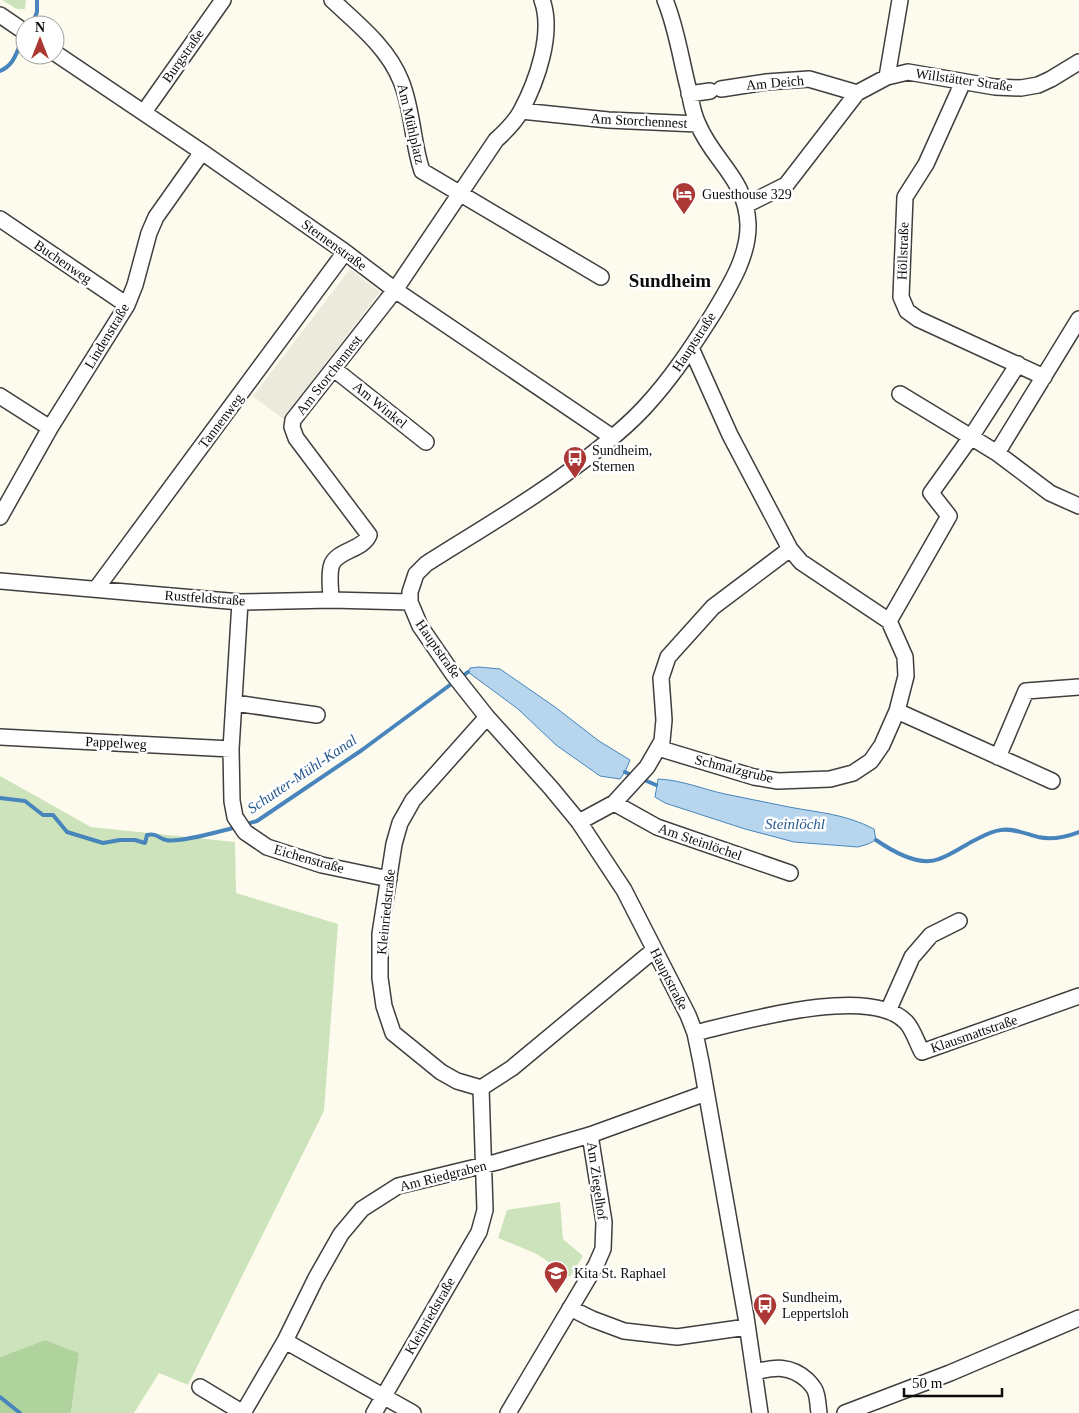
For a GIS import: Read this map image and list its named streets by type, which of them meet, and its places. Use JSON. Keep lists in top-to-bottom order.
{
  "streets": {
    "street": [
      "Burgstraße",
      "Willstätter Straße",
      "Am Deich",
      "Am Storchennest",
      "Am Mühlplatz",
      "Sternenstraße",
      "Höllstraße",
      "Buchenweg",
      "Lindenstraße",
      "Hauptstraße",
      "Am Winkel",
      "Tannenweg",
      "Rustfeldstraße",
      "Pappelweg",
      "Schmalzgrube",
      "Am Steinlöchel",
      "Eichenstraße",
      "Kleinriedstraße",
      "Klausmattstraße",
      "Am Riedgraben",
      "Am Ziegelhof"
    ]
  },
  "crossings": [
    ["Burgstraße", "Sternenstraße"],
    ["Willstätter Straße", "Am Deich"],
    ["Willstätter Straße", "Höllstraße"],
    ["Willstätter Straße", "Hauptstraße"],
    ["Am Deich", "Hauptstraße"],
    ["Am Storchennest", "Am Mühlplatz"],
    ["Am Storchennest", "Sternenstraße"],
    ["Am Storchennest", "Hauptstraße"],
    ["Am Storchennest", "Am Winkel"],
    ["Am Storchennest", "Rustfeldstraße"],
    ["Sternenstraße", "Lindenstraße"],
    ["Sternenstraße", "Hauptstraße"],
    ["Sternenstraße", "Tannenweg"],
    ["Buchenweg", "Lindenstraße"],
    ["Hauptstraße", "Rustfeldstraße"],
    ["Hauptstraße", "Kleinriedstraße"],
    ["Hauptstraße", "Klausmattstraße"],
    ["Hauptstraße", "Am Ziegelhof"],
    ["Tannenweg", "Rustfeldstraße"],
    ["Rustfeldstraße", "Eichenstraße"],
    ["Pappelweg", "Eichenstraße"],
    ["Eichenstraße", "Kleinriedstraße"],
    ["Kleinriedstraße", "Am Riedgraben"],
    ["Am Riedgraben", "Am Ziegelhof"]
  ],
  "districts": ["Sundheim"],
  "water": ["Schutter-Mühl-Kanal", "Steinlöchl"],
  "places": {
    "hotel": ["Guesthouse 329"],
    "bus stop": ["Sundheim, Sternen", "Sundheim, Leppertsloh"],
    "school or university": ["Kita St. Raphael"]
  },
  "scale_bar": "50 m",
  "north": "top"
}
